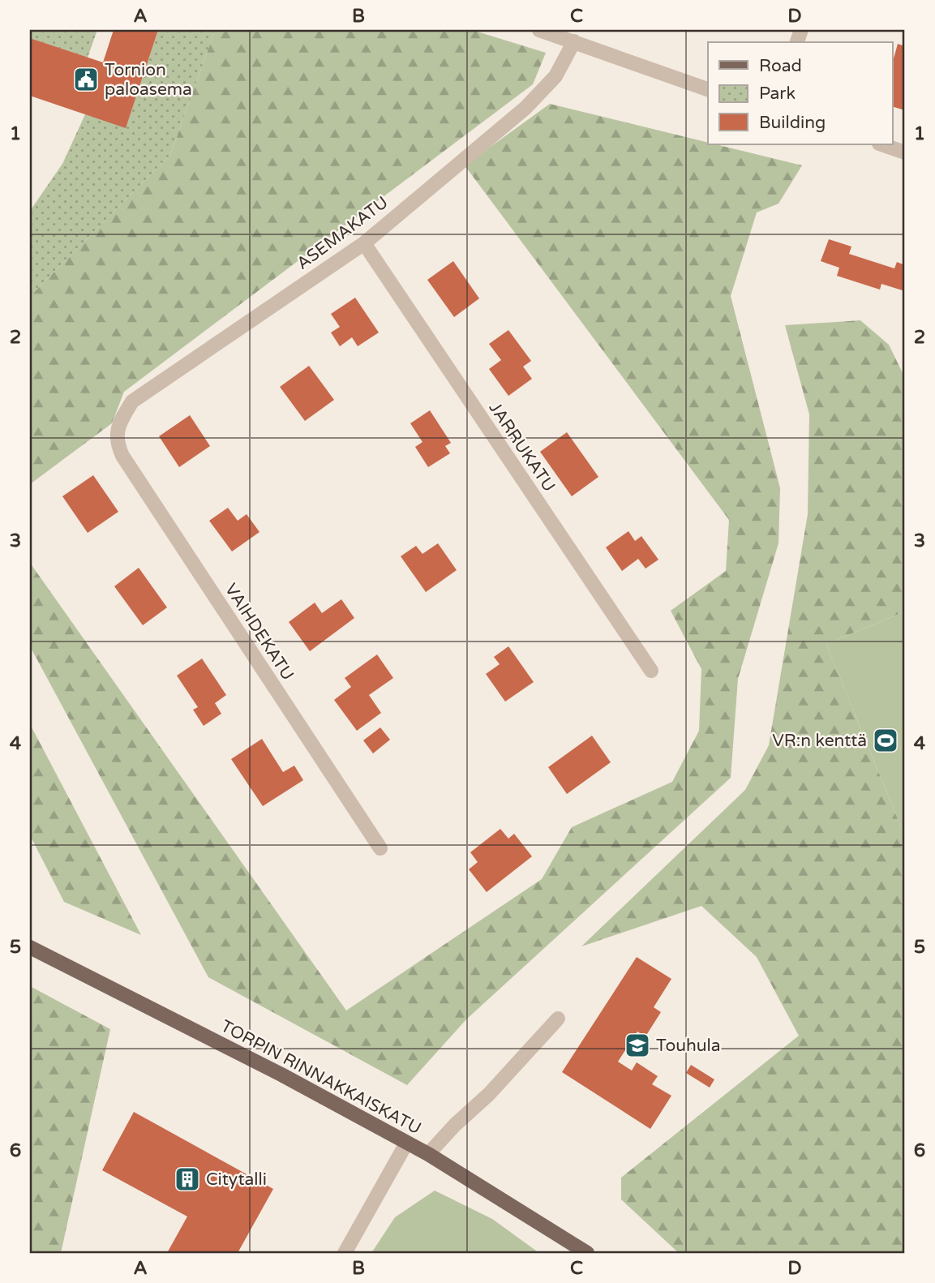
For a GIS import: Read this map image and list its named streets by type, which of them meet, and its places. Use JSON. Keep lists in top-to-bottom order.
{
  "streets": {
    "main road": ["TORPIN RINNAKKAISKATU"],
    "street": ["ASEMAKATU", "JARRUKATU", "VAIHDEKATU"]
  },
  "crossings": [
    ["ASEMAKATU", "JARRUKATU"],
    ["ASEMAKATU", "VAIHDEKATU"]
  ],
  "places": {
    "public building": ["Tornion paloasema"],
    "sports": ["VR:n kenttä"],
    "school or university": ["Touhula"],
    "building": ["Citytalli"]
  },
  "legend": ["Road", "Park", "Building"],
  "grid": {
    "columns": [
      "A",
      "B",
      "C",
      "D"
    ],
    "rows": [
      "1",
      "2",
      "3",
      "4",
      "5",
      "6"
    ]
  }
}
